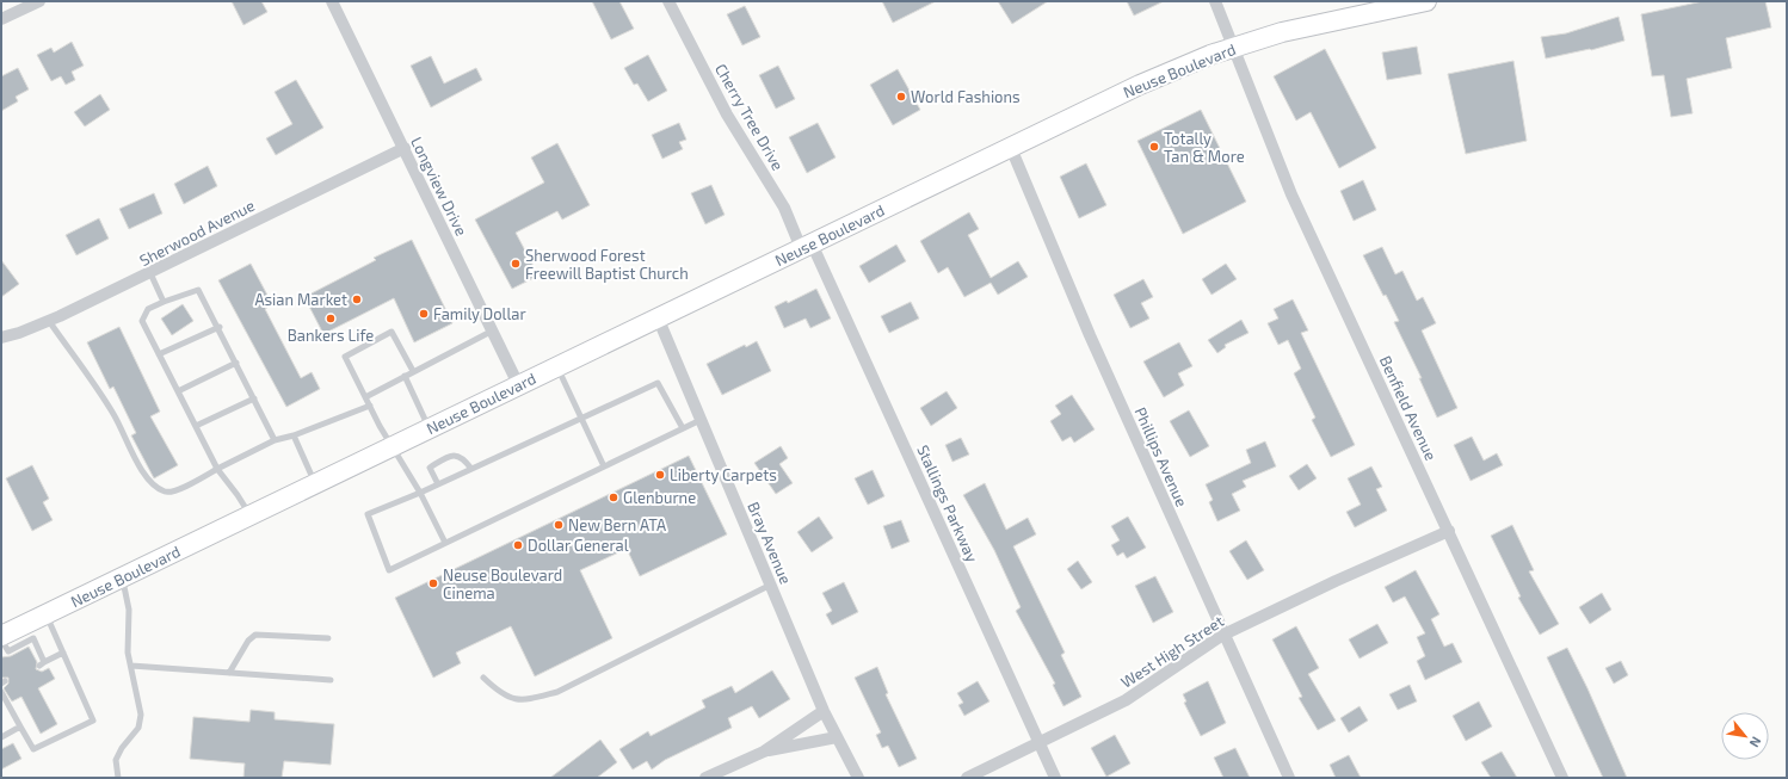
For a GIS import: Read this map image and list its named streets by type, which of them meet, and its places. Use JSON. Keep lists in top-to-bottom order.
{
  "streets": {
    "main road": ["Neuse Boulevard"],
    "street": [
      "Cherry Tree Drive",
      "Longview Drive",
      "Sherwood Avenue",
      "Benfield Avenue",
      "Phillips Avenue",
      "Stallings Parkway",
      "Bray Avenue",
      "West High Street"
    ]
  },
  "crossings": [
    ["Neuse Boulevard", "Cherry Tree Drive"],
    ["Neuse Boulevard", "Longview Drive"],
    ["Neuse Boulevard", "Benfield Avenue"],
    ["Neuse Boulevard", "Phillips Avenue"],
    ["Neuse Boulevard", "Stallings Parkway"],
    ["Neuse Boulevard", "Bray Avenue"],
    ["Cherry Tree Drive", "Stallings Parkway"],
    ["Longview Drive", "Sherwood Avenue"],
    ["Benfield Avenue", "West High Street"],
    ["Phillips Avenue", "West High Street"],
    ["Stallings Parkway", "West High Street"]
  ],
  "places": [
    "World Fashions",
    "Totally Tan & More",
    "Sherwood Forest Freewill Baptist Church",
    "Asian Market",
    "Family Dollar",
    "Bankers Life",
    "Liberty Carpets",
    "Glenburne",
    "New Bern ATA",
    "Dollar General",
    "Neuse Boulevard Cinema"
  ],
  "north": "bottom right"
}
